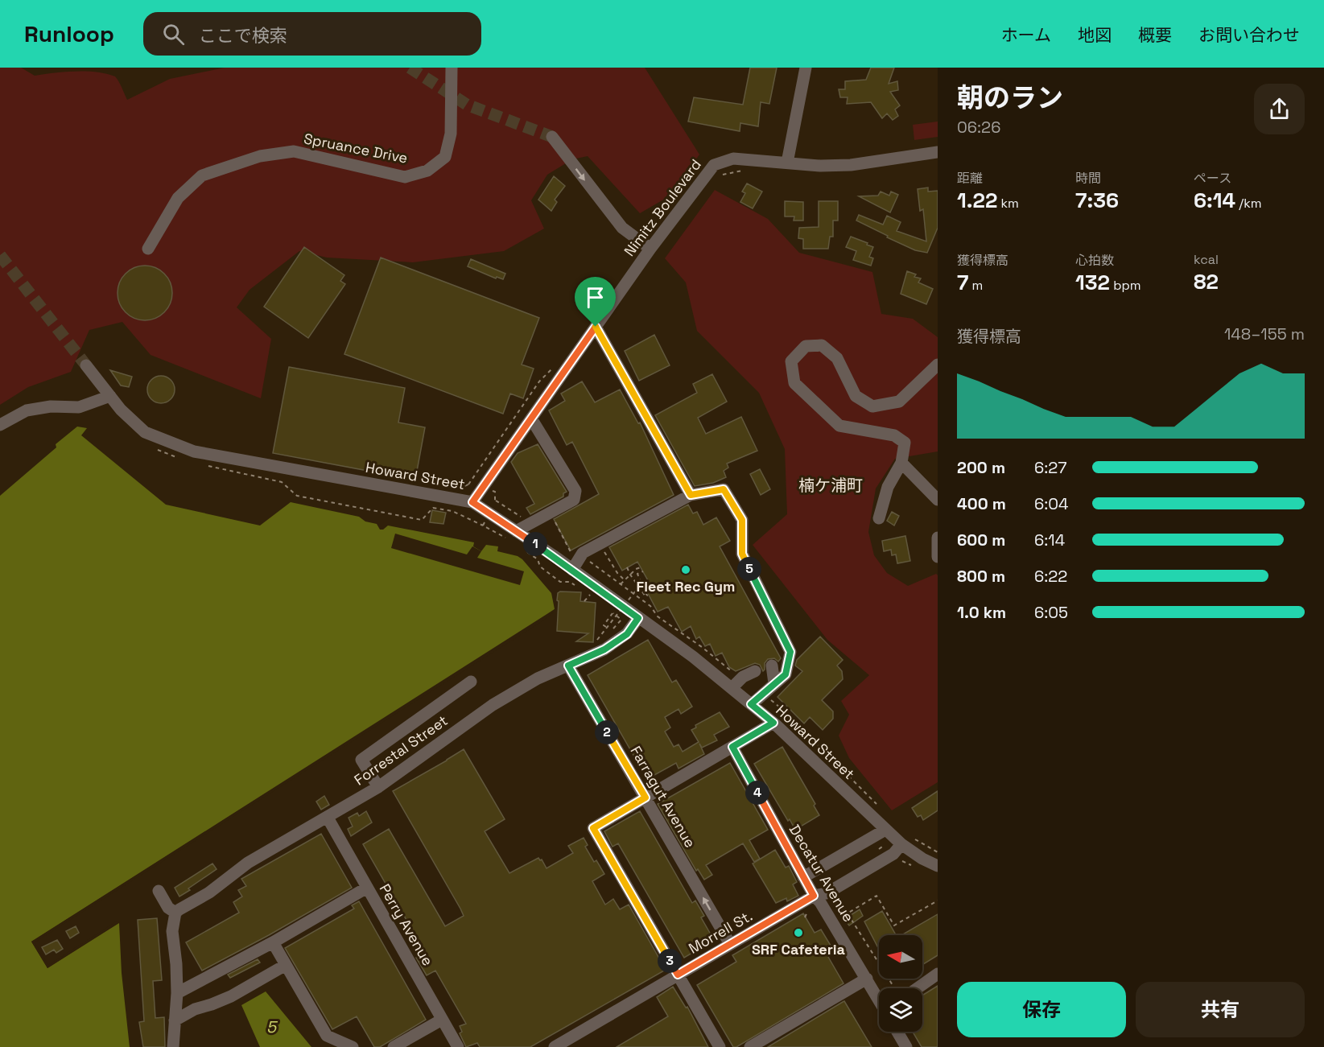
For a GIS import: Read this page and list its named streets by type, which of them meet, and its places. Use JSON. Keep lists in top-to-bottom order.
{
  "streets": {
    "street": [
      "Spruance Drive",
      "Nimitz Boulevard",
      "Howard Street",
      "Forrestal Street",
      "Farragut Avenue",
      "Decatur Avenue",
      "Perry Avenue",
      "Morrell St."
    ]
  },
  "crossings": [
    ["Nimitz Boulevard", "Howard Street"],
    ["Howard Street", "Forrestal Street"],
    ["Howard Street", "Morrell St."],
    ["Forrestal Street", "Farragut Avenue"],
    ["Forrestal Street", "Perry Avenue"],
    ["Farragut Avenue", "Morrell St."],
    ["Decatur Avenue", "Morrell St."]
  ],
  "one_way": ["Farragut Avenue"],
  "districts": ["楠ケ浦町"],
  "water": ["5"],
  "places": ["Fleet Rec Gym", "SRF Cafeteria"],
  "north": "left",
  "page": {
    "header": "Runloop",
    "search": "ここで検索",
    "nav": [
      "ホーム",
      "地図",
      "概要",
      "お問い合わせ"
    ],
    "heading": ["朝のラン", "06:26"],
    "stats": [
      ["距離", "1.22 km"],
      ["時間", "7:36"],
      ["ペース", "6:14 /km"],
      ["獲得標高", "7 m"],
      ["心拍数", "132 bpm"],
      ["kcal", "82"]
    ],
    "chart": ["獲得標高", "148–155 m"],
    "list": [
      {
        "name": "200 m",
        "note": "6:27"
      },
      {
        "name": "400 m",
        "note": "6:04"
      },
      {
        "name": "600 m",
        "note": "6:14"
      },
      {
        "name": "800 m",
        "note": "6:22"
      },
      {
        "name": "1.0 km",
        "note": "6:05"
      }
    ],
    "pins": [
      "1",
      "5",
      "2",
      "4",
      "3"
    ],
    "buttons": ["保存", "共有"]
  }
}
